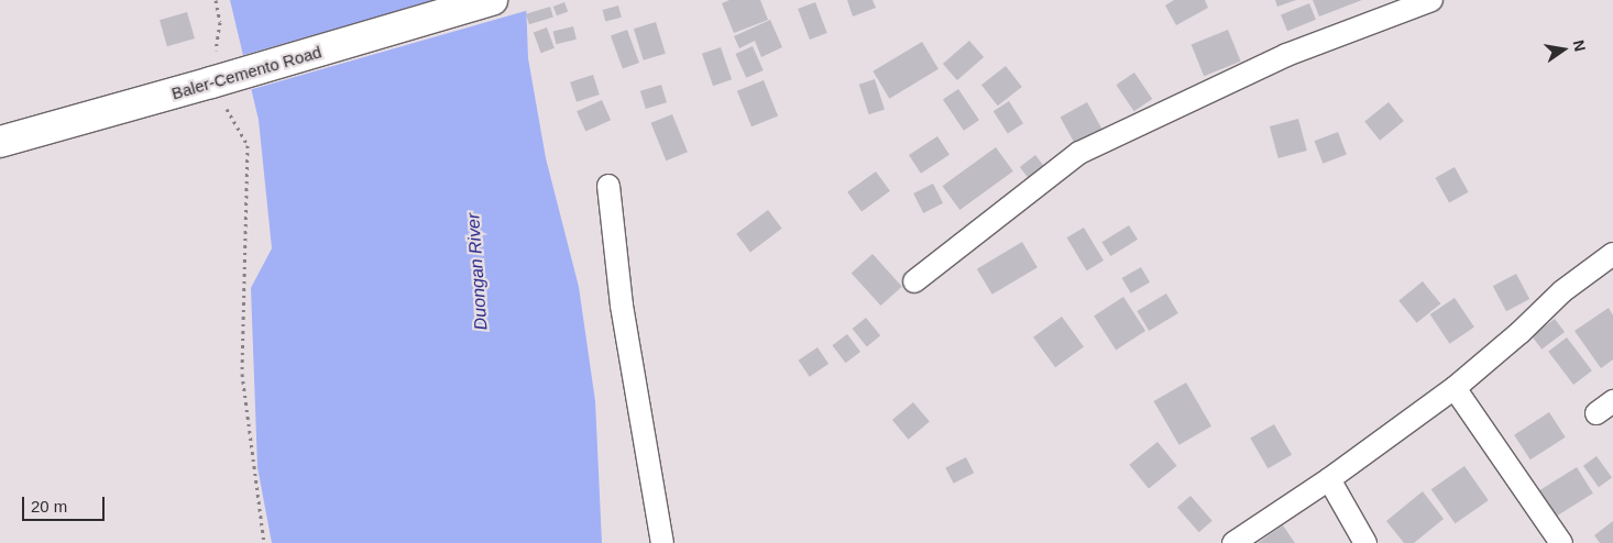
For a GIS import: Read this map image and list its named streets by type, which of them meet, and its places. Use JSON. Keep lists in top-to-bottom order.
{
  "streets": {
    "street": ["Baler-Cemento Road"]
  },
  "water": ["Duongan River"],
  "scale_bar": "20 m",
  "north": "right"
}
